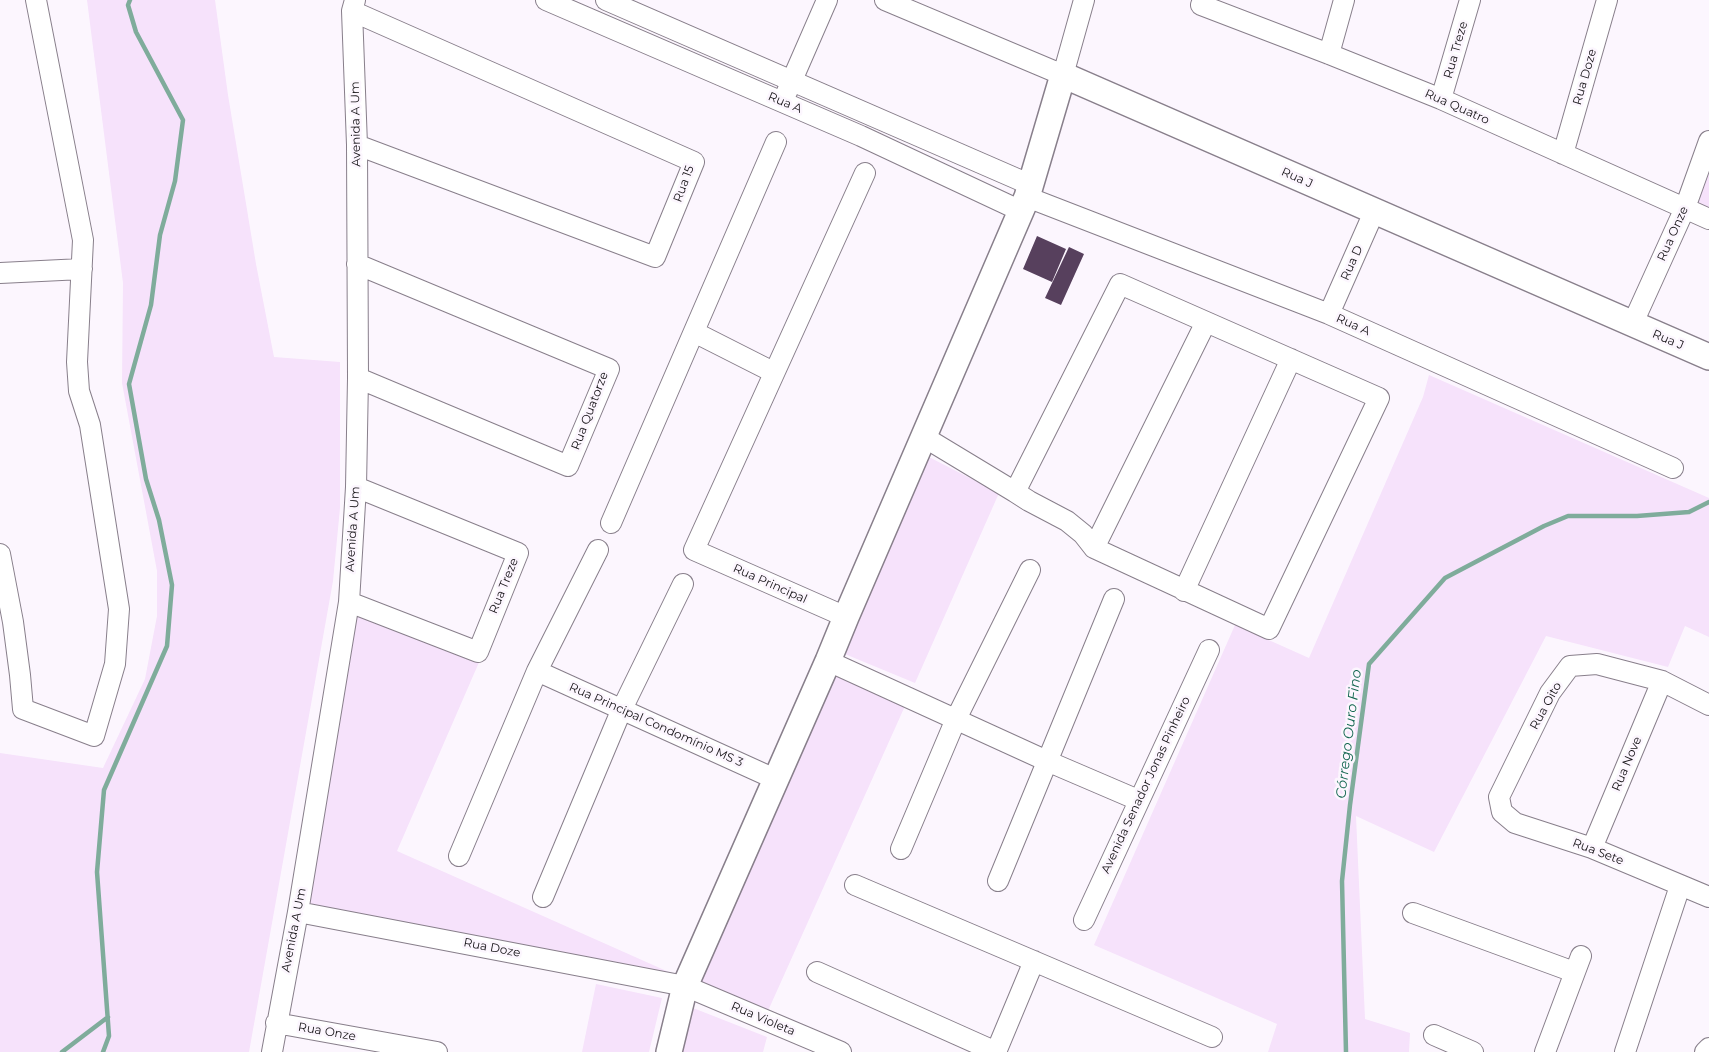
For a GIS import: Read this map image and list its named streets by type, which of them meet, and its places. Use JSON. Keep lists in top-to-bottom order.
{
  "streets": {
    "main road": ["Rua J"],
    "street": [
      "Rua Treze",
      "Rua Doze",
      "Rua A",
      "Rua Quatro",
      "Avenida A Um",
      "Rua 15",
      "Rua Onze",
      "Rua D",
      "Rua Quatorze",
      "Rua Principal",
      "Rua Oito",
      "Rua Principal Condomínio MS 3",
      "Rua Nove",
      "Avenida Senador Jonas Pinheiro",
      "Rua Sete",
      "Rua Violeta"
    ]
  },
  "crossings": [
    ["Rua Treze", "Rua Quatro"],
    ["Rua Treze", "Avenida A Um"],
    ["Rua Doze", "Rua Quatro"],
    ["Rua Doze", "Avenida A Um"],
    ["Rua Doze", "Rua Violeta"],
    ["Rua A", "Rua D"],
    ["Rua Quatro", "Rua Onze"],
    ["Avenida A Um", "Rua 15"],
    ["Avenida A Um", "Rua Onze"],
    ["Avenida A Um", "Rua Quatorze"],
    ["Rua J", "Rua Onze"],
    ["Rua J", "Rua D"],
    ["Rua Oito", "Rua Nove"],
    ["Rua Oito", "Rua Sete"],
    ["Rua Nove", "Rua Sete"]
  ],
  "water": ["Córrego Ouro Fino"]
}
